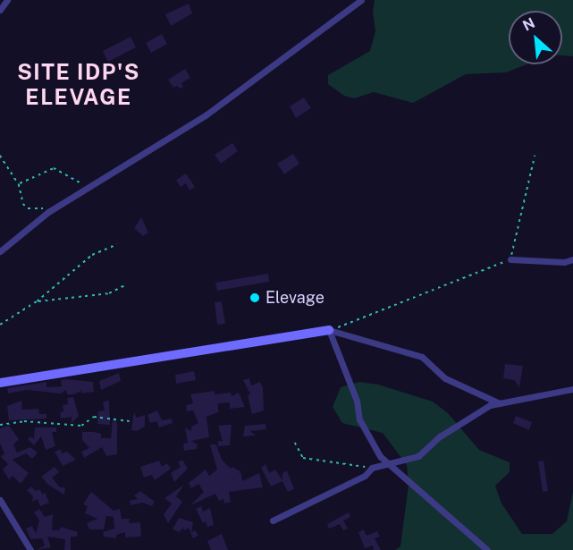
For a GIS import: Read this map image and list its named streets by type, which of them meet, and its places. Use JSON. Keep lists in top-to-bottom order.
{
  "districts": ["SITE IDP'S ELEVAGE"],
  "places": ["Elevage"],
  "north": "top left"
}
